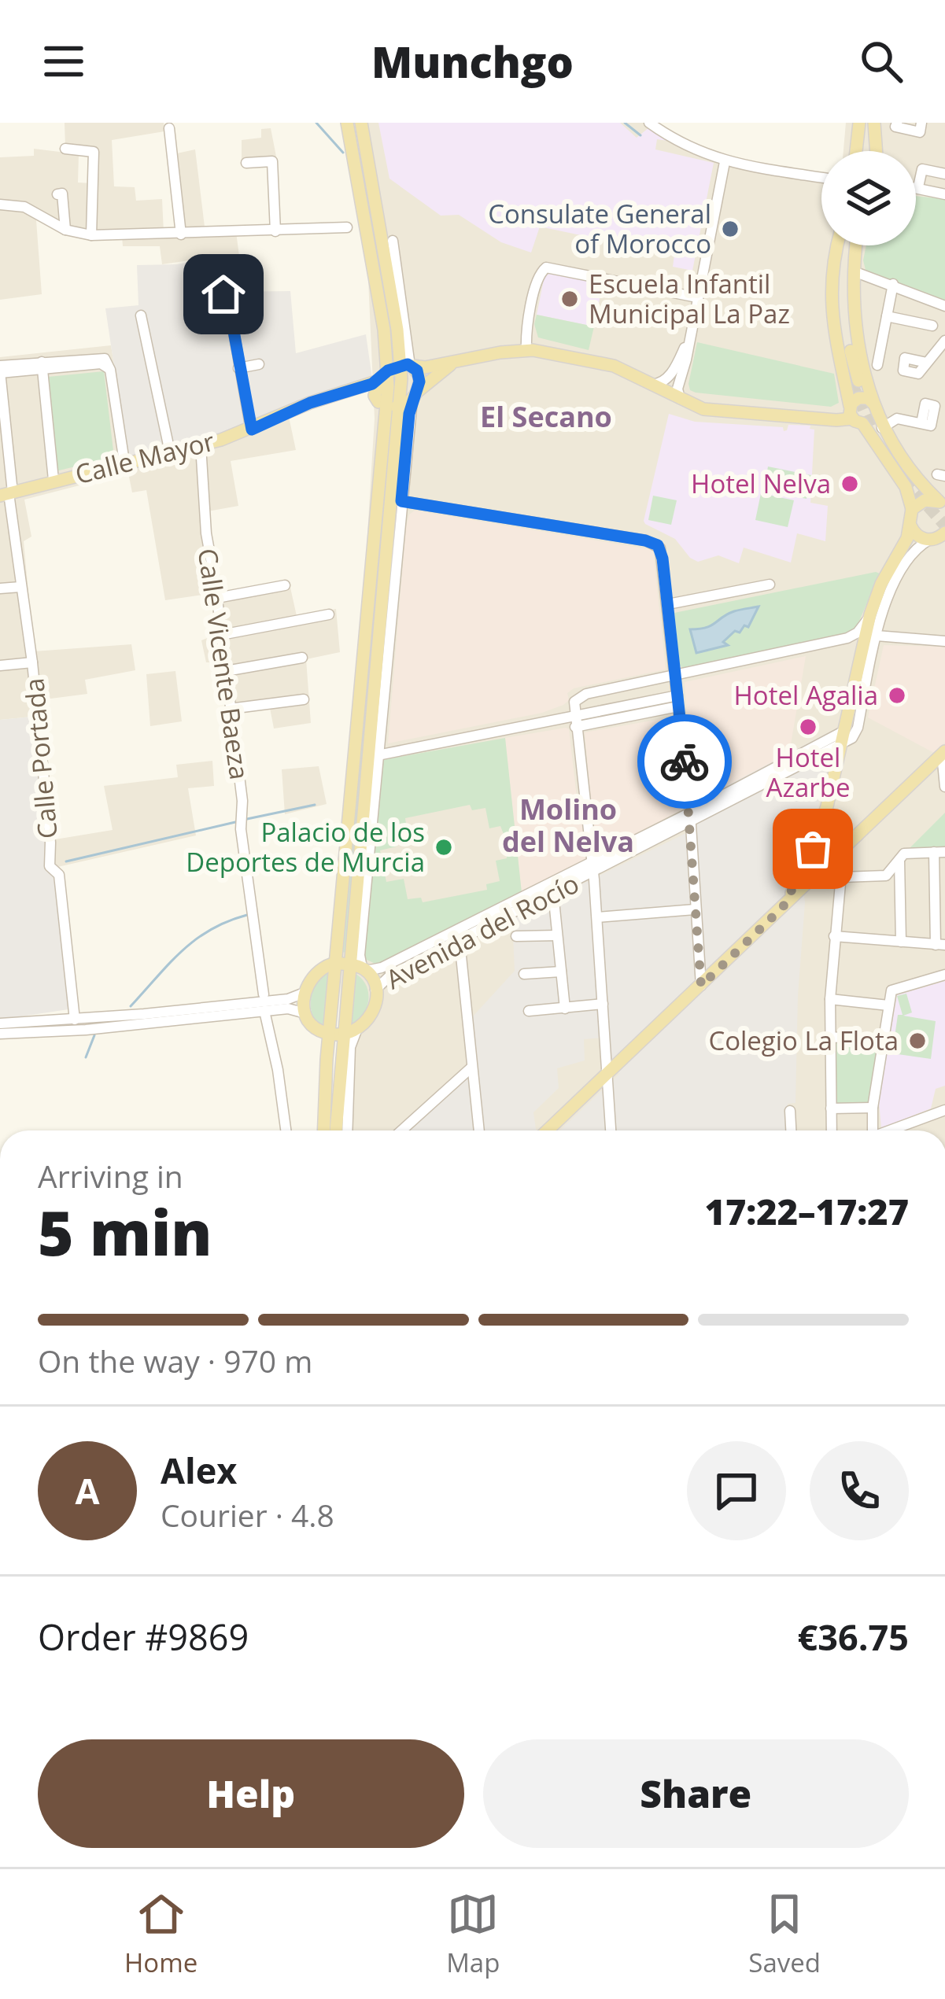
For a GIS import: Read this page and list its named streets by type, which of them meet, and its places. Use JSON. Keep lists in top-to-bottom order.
{
  "streets": {
    "main road": ["Calle Mayor"],
    "street": ["Calle Vicente Baeza", "Calle Portada", "Avenida del Rocío"]
  },
  "crossings": [
    ["Calle Mayor", "Calle Vicente Baeza"],
    ["Calle Mayor", "Calle Portada"]
  ],
  "districts": ["El Secano", "Molino del Nelva"],
  "places": [
    "Consulate General of Morocco",
    "Escuela Infantil Municipal La Paz",
    "Hotel Nelva",
    "Hotel Agalia",
    "Hotel Azarbe",
    "Palacio de los Deportes de Murcia",
    "Colegio La Flota"
  ],
  "page": {
    "header": "Munchgo",
    "heading": ["5 min", "Arriving in", "17:22–17:27"],
    "panel": [
      "Alex",
      "Courier · 4.8",
      "Order #9869",
      "€36.75"
    ],
    "bar": "On the way · 970 m",
    "round": "A",
    "buttons": ["Help", "Share"],
    "tabs": ["Home", "Map", "Saved"]
  }
}
